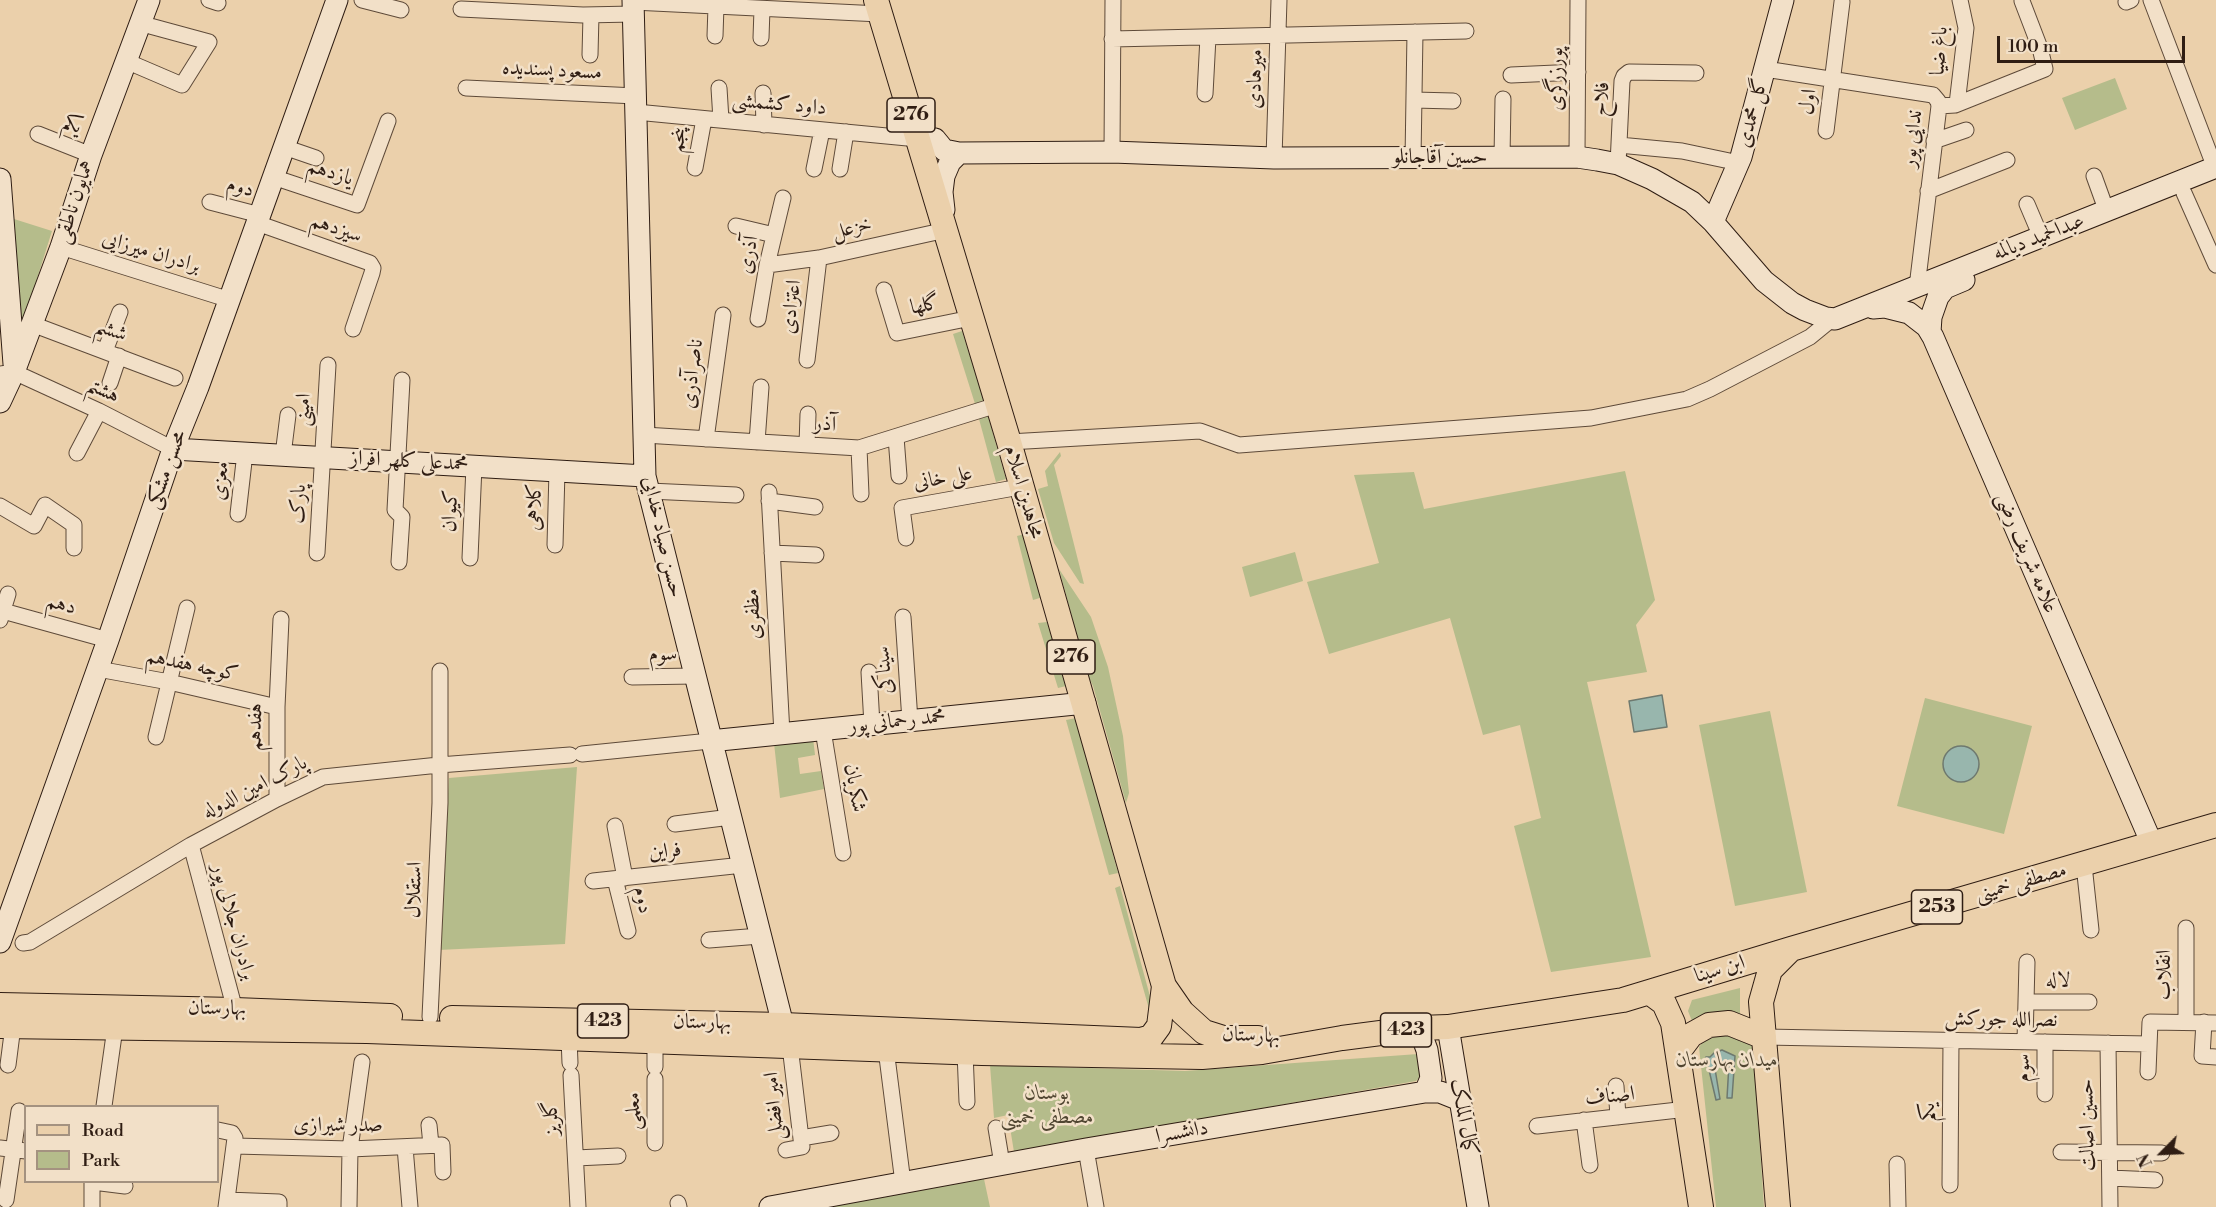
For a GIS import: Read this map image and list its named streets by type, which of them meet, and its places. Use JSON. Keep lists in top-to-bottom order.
{
  "streets": {
    "main road": [
      "گل محمدی",
      "276",
      "حسین آقاجانلو",
      "همایون ناطقی",
      "عبدالحمید دیالمه",
      "محمدعلی کلهر افراز",
      "محسن مشکی",
      "مجاهدین اسلام",
      "حسن صیاد خدایی",
      "علامه شریف رضی",
      "محمد رحمانی پور",
      "مصطفی خمینی",
      "253",
      "ابن سینا",
      "بهارستان",
      "423",
      "کمال الملک",
      "دانشسرا"
    ],
    "street": [
      "باغ ضیا",
      "مسعود پسندیده",
      "میرهادی",
      "پورزرگری",
      "فلاح",
      "اول",
      "داود کشمشی",
      "یکم",
      "ندایی پور",
      "پنجم",
      "یازدهم",
      "دوم",
      "سیزدهم",
      "خزعل",
      "برادران میرزایی",
      "آذری",
      "گلها",
      "اعتزادی",
      "ششم",
      "ناصرآذری",
      "هشتم",
      "امینی",
      "آذر",
      "علی خانی",
      "معزی",
      "پارک",
      "کلاهی",
      "کیوان",
      "دهم",
      "مظفری",
      "سوم",
      "کوچه هفدهم",
      "سیناکی",
      "هفدهم",
      "پارک امین الدوله",
      "شکریان",
      "فراین",
      "استقلال",
      "برادران جلالی پور",
      "انقلاب",
      "لاله",
      "نصرالله جورکش",
      "اصناف",
      "امیر افضلی",
      "معلمی",
      "گلریز",
      "حسین اصالت",
      "صدر شیرازی"
    ]
  },
  "crossings": [
    ["مسعود پسندیده", "داود کشمشی"],
    ["مسعود پسندیده", "حسن صیاد خدایی"],
    ["میرهادی", "حسین آقاجانلو"],
    ["پورزرگری", "حسین آقاجانلو"],
    ["فلاح", "حسین آقاجانلو"],
    ["اول", "ندایی پور"],
    ["داود کشمشی", "پنجم"],
    ["داود کشمشی", "مجاهدین اسلام"],
    ["داود کشمشی", "حسن صیاد خدایی"],
    ["گل محمدی", "ندایی پور"],
    ["گل محمدی", "حسین آقاجانلو"],
    ["یکم", "همایون ناطقی"],
    ["یکم", "نصرالله جورکش"],
    ["ندایی پور", "عبدالحمید دیالمه"],
    ["یازدهم", "محسن مشکی"],
    ["دوم", "سیزدهم"],
    ["دوم", "محسن مشکی"],
    ["دوم", "فراین"],
    ["همایون ناطقی", "برادران میرزایی"],
    ["همایون ناطقی", "ششم"],
    ["همایون ناطقی", "هشتم"],
    ["سیزدهم", "محسن مشکی"],
    ["خزعل", "آذری"],
    ["خزعل", "اعتزادی"],
    ["خزعل", "مجاهدین اسلام"],
    ["عبدالحمید دیالمه", "علامه شریف رضی"],
    ["برادران میرزایی", "محسن مشکی"],
    ["گلها", "مجاهدین اسلام"],
    ["ناصرآذری", "آذر"],
    ["هشتم", "محمدعلی کلهر افراز"],
    ["هشتم", "محسن مشکی"],
    ["امینی", "محمدعلی کلهر افراز"],
    ["امینی", "پارک"],
    ["آذر", "مجاهدین اسلام"],
    ["آذر", "حسن صیاد خدایی"],
    ["محمدعلی کلهر افراز", "محسن مشکی"],
    ["محمدعلی کلهر افراز", "معزی"],
    ["محمدعلی کلهر افراز", "پارک"],
    ["محمدعلی کلهر افراز", "کلاهی"],
    ["محمدعلی کلهر افراز", "کیوان"],
    ["محمدعلی کلهر افراز", "حسن صیاد خدایی"],
    ["محسن مشکی", "دهم"],
    ["محسن مشکی", "کوچه هفدهم"],
    ["محسن مشکی", "پارک امین الدوله"],
    ["علی خانی", "مجاهدین اسلام"],
    ["مجاهدین اسلام", "محمد رحمانی پور"],
    ["مجاهدین اسلام", "بهارستان"],
    ["حسن صیاد خدایی", "سوم"],
    ["حسن صیاد خدایی", "محمد رحمانی پور"],
    ["حسن صیاد خدایی", "پارک امین الدوله"],
    ["حسن صیاد خدایی", "فراین"],
    ["حسن صیاد خدایی", "بهارستان"],
    ["حسن صیاد خدایی", "امیر افضلی"],
    ["علامه شریف رضی", "مصطفی خمینی"],
    ["مظفری", "محمد رحمانی پور"],
    ["سوم", "نصرالله جورکش"],
    ["کوچه هفدهم", "هفدهم"],
    ["سیناکی", "محمد رحمانی پور"],
    ["محمد رحمانی پور", "پارک امین الدوله"],
    ["محمد رحمانی پور", "شکریان"],
    ["هفدهم", "پارک امین الدوله"],
    ["پارک امین الدوله", "استقلال"],
    ["پارک امین الدوله", "برادران جلالی پور"],
    ["مصطفی خمینی", "ابن سینا"],
    ["استقلال", "بهارستان"],
    ["برادران جلالی پور", "بهارستان"],
    ["ابن سینا", "بهارستان"],
    ["بهارستان", "امیر افضلی"],
    ["بهارستان", "معلمی"],
    ["بهارستان", "کمال الملک"],
    ["بهارستان", "گلریز"],
    ["نصرالله جورکش", "حسین اصالت"],
    ["کمال الملک", "دانشسرا"]
  ],
  "parks": ["میدان بهارستان", "بوستان مصطفی خمینی"],
  "legend": ["Road", "Park"],
  "scale_bar": "100 m",
  "north": "bottom left"
}
